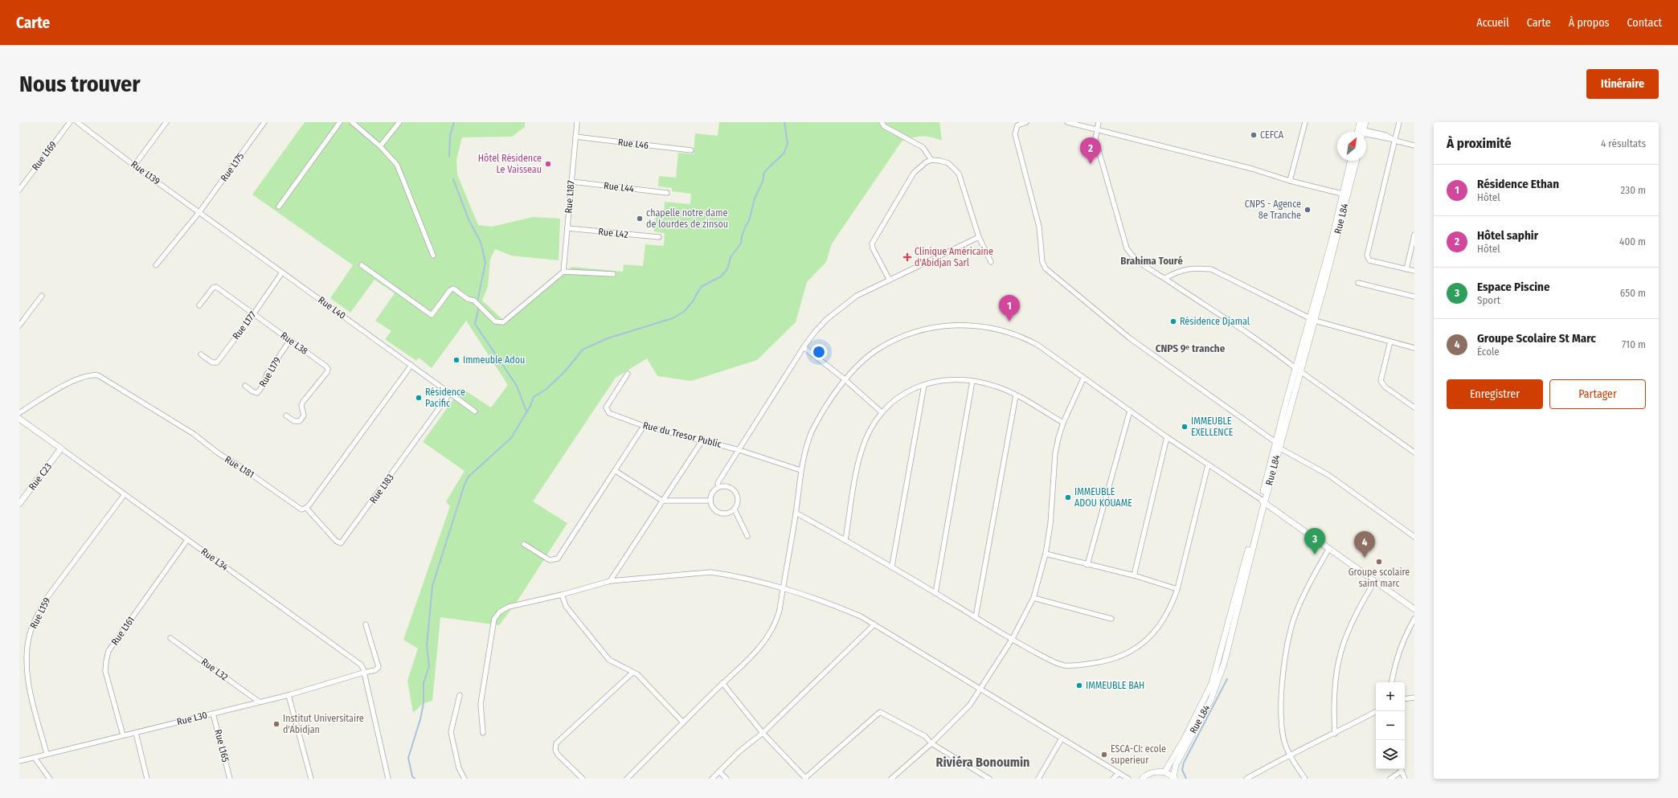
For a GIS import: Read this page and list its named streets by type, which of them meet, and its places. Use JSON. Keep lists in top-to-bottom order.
{
  "streets": {
    "street": [
      "Rue L46",
      "Rue L169",
      "Rue L175",
      "Rue L139",
      "Rue L44",
      "Rue L187",
      "Rue L84",
      "Rue L42",
      "Rue L40",
      "Rue L177",
      "Rue L38",
      "Rue L179",
      "Rue du Tresor Public",
      "Rue L181",
      "Rue C23",
      "Rue L183",
      "Rue L34",
      "Rue L159",
      "Rue L161",
      "Rue L32",
      "Rue L30",
      "Rue L165"
    ]
  },
  "crossings": [
    ["Rue L46", "Rue L187"],
    ["Rue L175", "Rue L139"],
    ["Rue L139", "Rue L40"],
    ["Rue L44", "Rue L187"],
    ["Rue L187", "Rue L42"],
    ["Rue L40", "Rue L177"],
    ["Rue L40", "Rue L183"],
    ["Rue L177", "Rue L38"],
    ["Rue L38", "Rue L179"],
    ["Rue L181", "Rue L183"],
    ["Rue C23", "Rue L34"],
    ["Rue L34", "Rue L159"],
    ["Rue L34", "Rue L161"],
    ["Rue L34", "Rue L30"],
    ["Rue L159", "Rue L30"],
    ["Rue L161", "Rue L30"],
    ["Rue L32", "Rue L30"],
    ["Rue L30", "Rue L165"]
  ],
  "districts": ["Brahima Touré", "CNPS 9ᵉ tranche", "Riviéra Bonoumin"],
  "places": {
    "other": [
      "CEFCA",
      "Hôtel Résidence Le Vaisseau",
      "CNPS - Agence 8e Tranche",
      "chapelle notre dame de lourdes de zinsou",
      "Résidence Djamal",
      "Immeuble Adou",
      "Résidence Pacific",
      "IMMEUBLE EXELLENCE",
      "IMMEUBLE ADOU KOUAME",
      "Groupe scolaire saint marc",
      "IMMEUBLE BAH",
      "Institut Universitaire d'Abidjan",
      "ESCA-CI: ecole superieur"
    ],
    "health": ["Clinique Américaine d'Abidjan Sarl"]
  },
  "north": "top right",
  "page": {
    "header": "Carte",
    "nav": [
      "Accueil",
      "Carte",
      "À propos",
      "Contact"
    ],
    "buttons": [
      "Itinéraire",
      ["Enregistrer", "Partager"]
    ],
    "title": "Nous trouver",
    "heading": ["À proximité", "4 résultats"],
    "pins": [
      "2",
      "1",
      "3",
      "4"
    ],
    "list": [
      {
        "mark": "1",
        "name": "Résidence Ethan",
        "note": "Hôtel",
        "value": "230 m"
      },
      {
        "mark": "2",
        "name": "Hôtel saphir",
        "note": "Hôtel",
        "value": "400 m"
      },
      {
        "mark": "3",
        "name": "Espace Piscine",
        "note": "Sport",
        "value": "650 m"
      },
      {
        "mark": "4",
        "name": "Groupe Scolaire St Marc",
        "note": "École",
        "value": "710 m"
      }
    ],
    "map_buttons": ["+", "−"]
  }
}
